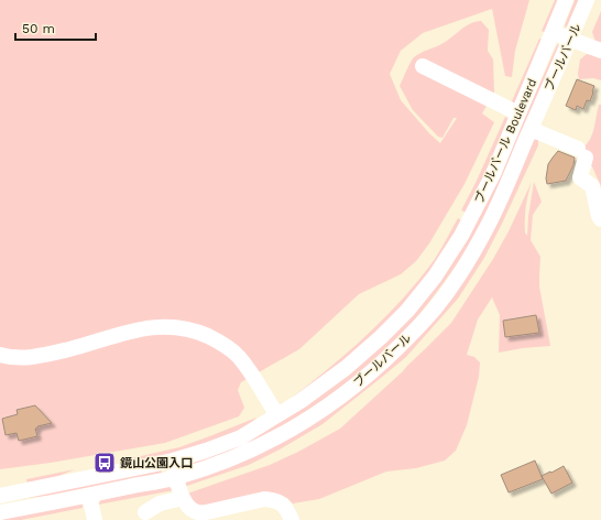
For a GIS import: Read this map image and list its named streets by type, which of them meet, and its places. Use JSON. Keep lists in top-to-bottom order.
{
  "streets": {
    "street": ["ブールバール", "ブールバール Boulevard"]
  },
  "places": {
    "bus stop": ["鏡山公園入口"]
  },
  "scale_bar": "50 m"
}
